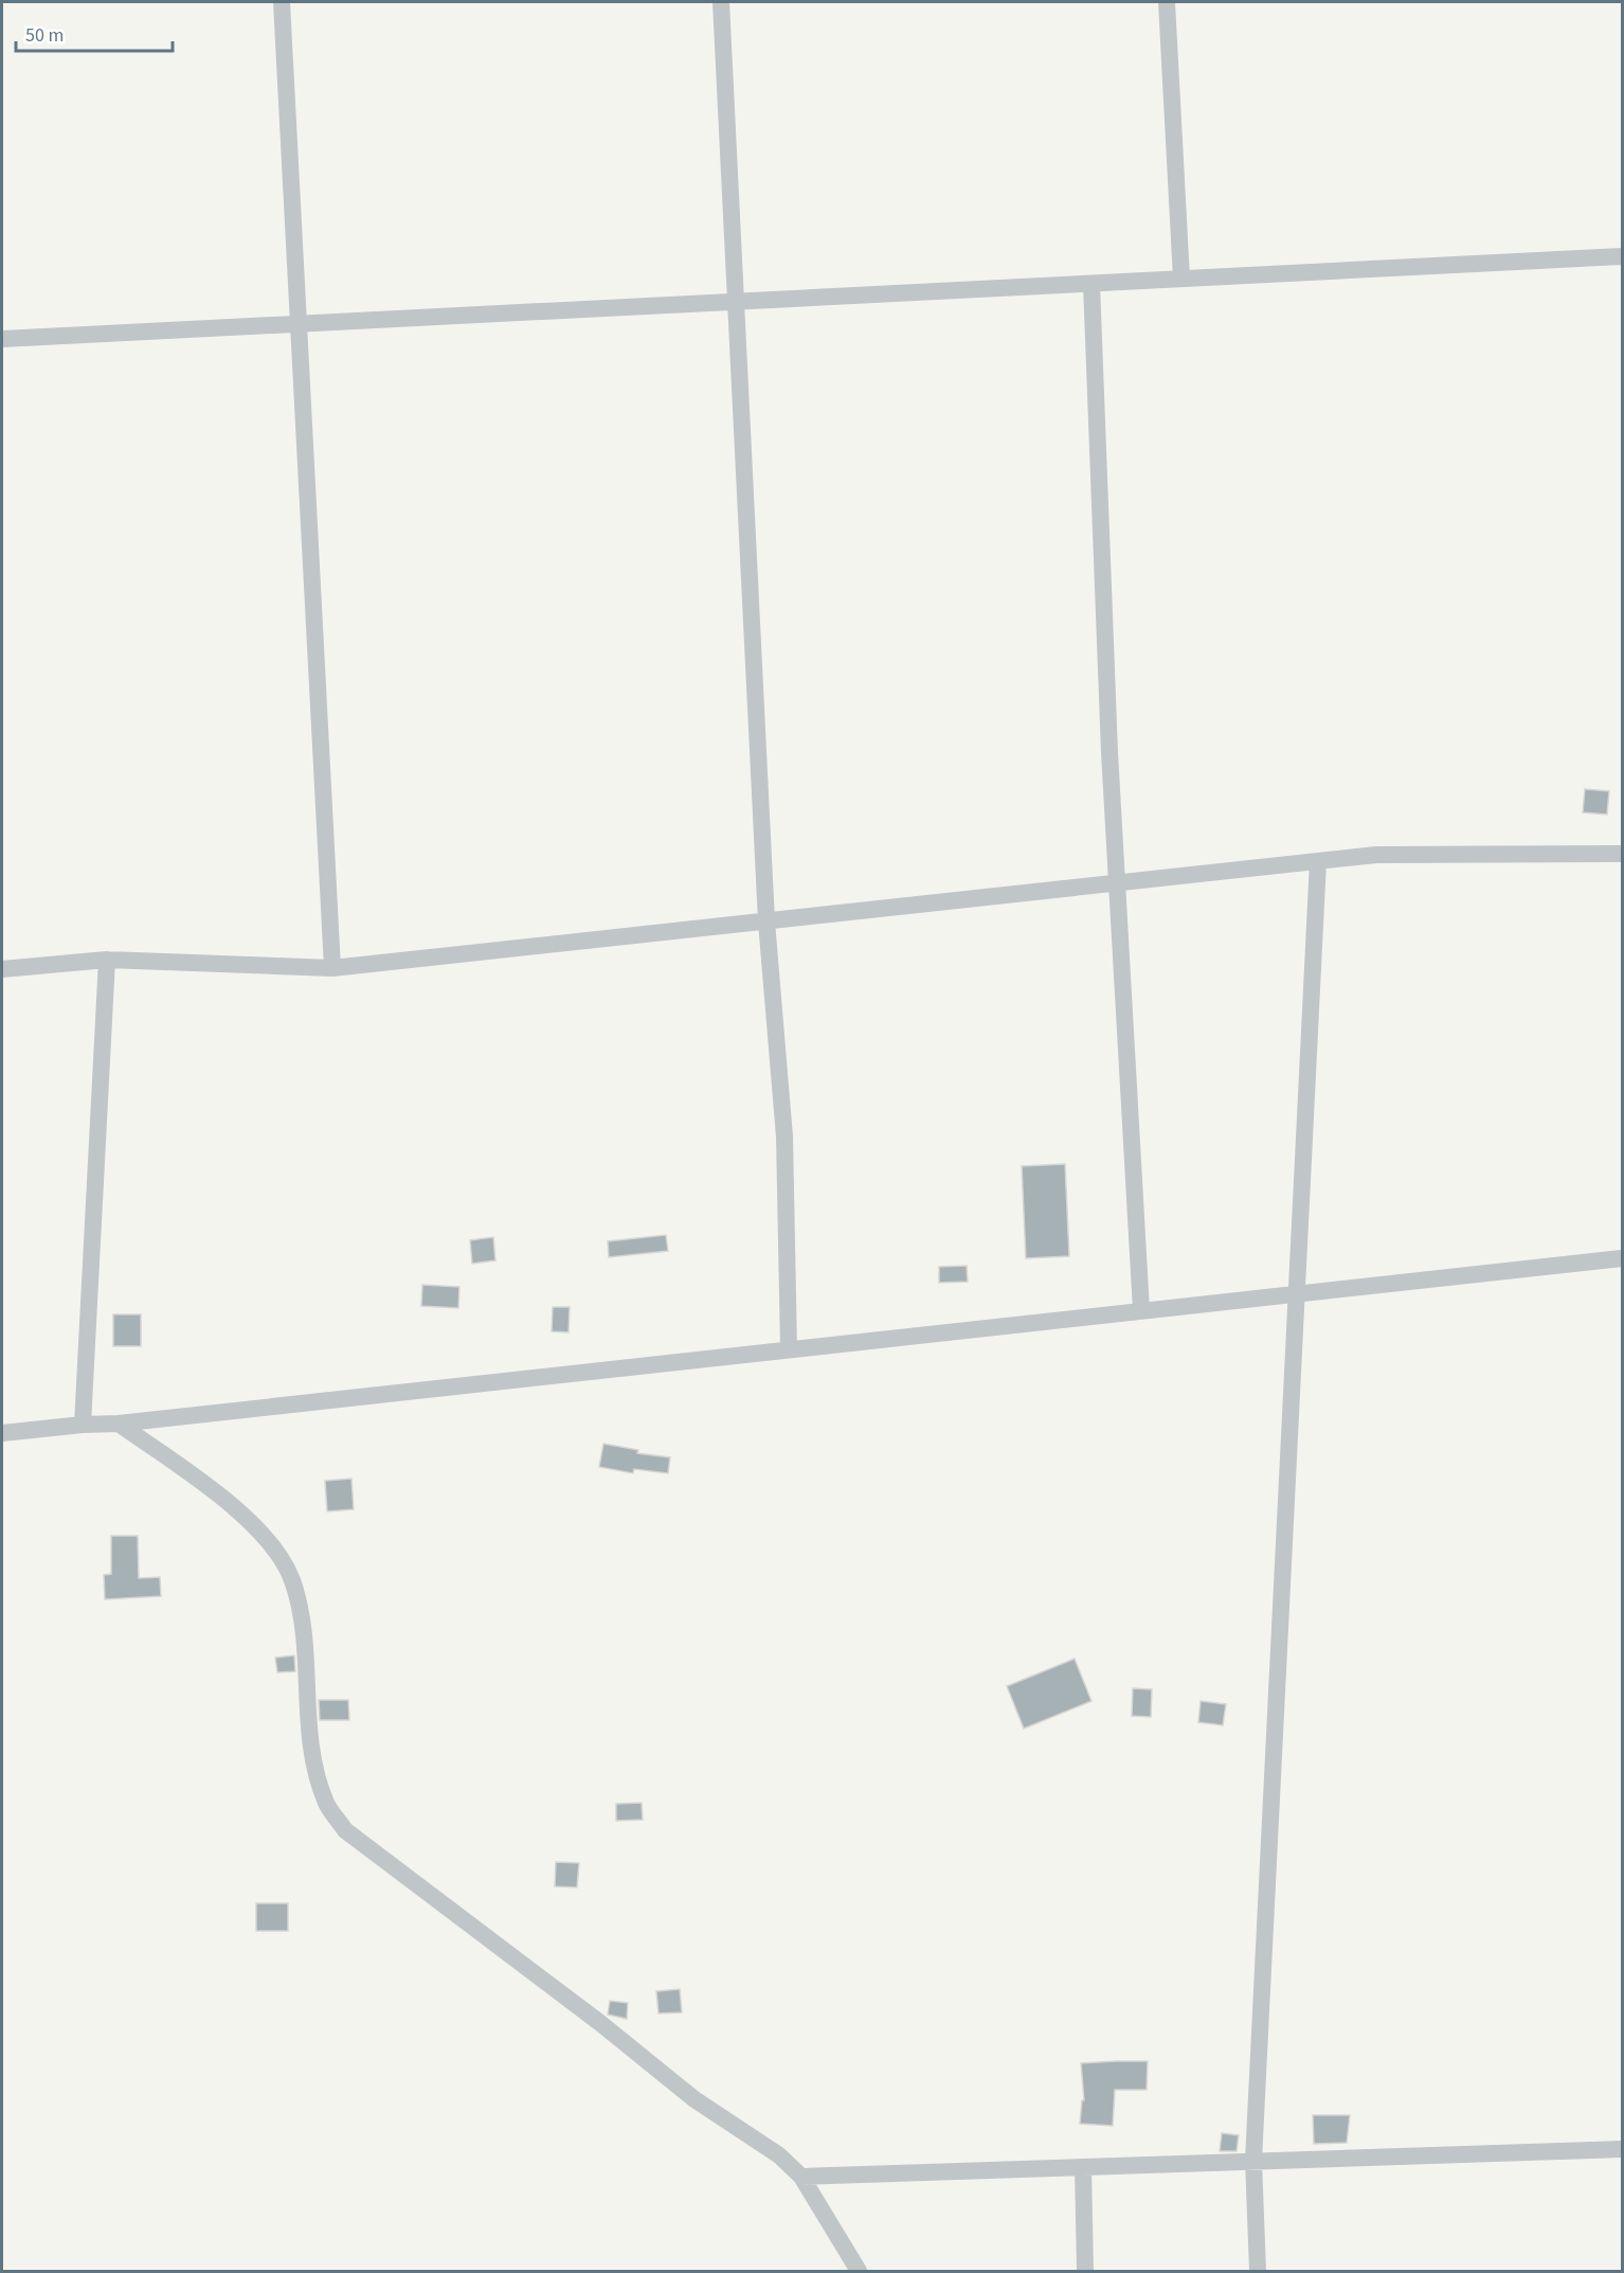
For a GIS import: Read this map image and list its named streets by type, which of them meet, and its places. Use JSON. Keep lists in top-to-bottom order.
{
  "scale_bar": "50 m"
}
